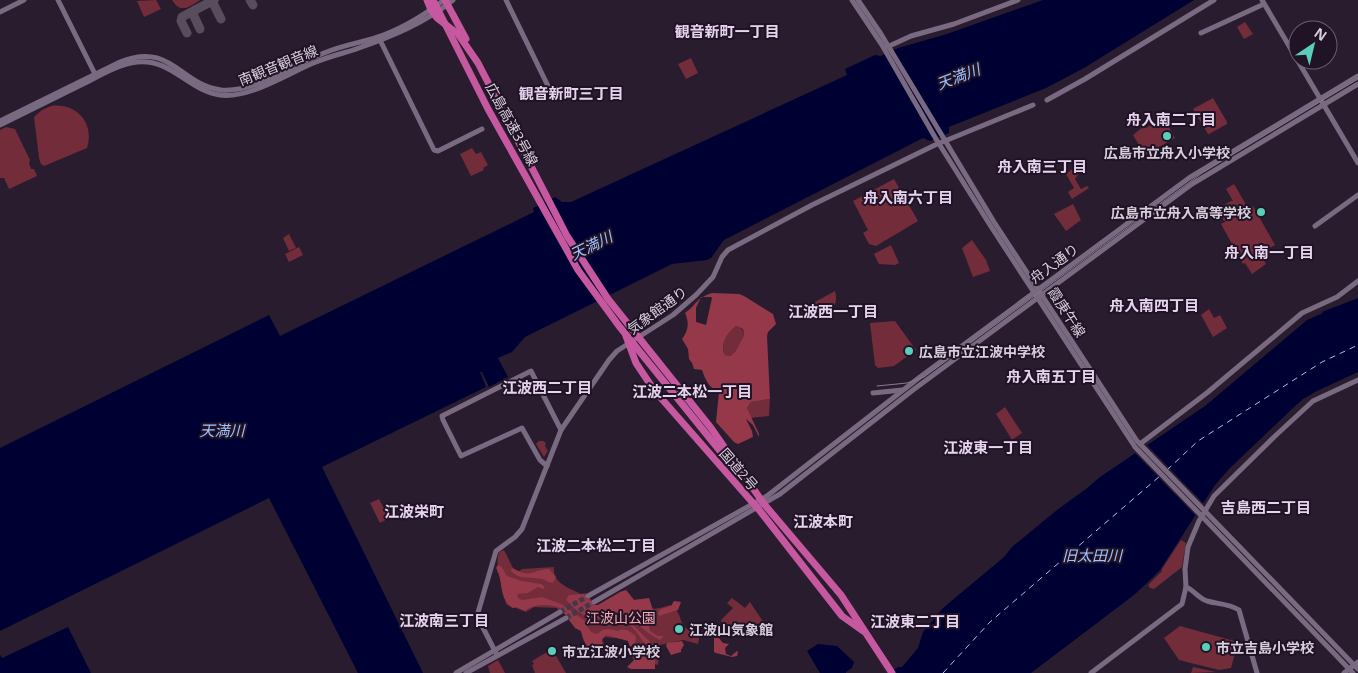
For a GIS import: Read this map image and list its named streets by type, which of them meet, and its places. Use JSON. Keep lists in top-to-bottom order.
{
  "streets": {
    "highway": ["広島高速3号線", "国道2号"],
    "street": [
      "南観音観音線",
      "舟入通り",
      "気象館通り",
      "霞庚午線"
    ]
  },
  "crossings": [
    ["南観音観音線", "国道2号"],
    ["舟入通り", "霞庚午線"],
    ["気象館通り", "霞庚午線"],
    ["気象館通り", "国道2号"]
  ],
  "districts": [
    "観音新町一丁目",
    "観音新町三丁目",
    "舟入南二丁目",
    "舟入南三丁目",
    "舟入南六丁目",
    "舟入南一丁目",
    "舟入南四丁目",
    "江波西一丁目",
    "舟入南五丁目",
    "江波西二丁目",
    "江波二本松一丁目",
    "江波東一丁目",
    "吉島西二丁目",
    "江波栄町",
    "江波本町",
    "江波二本松二丁目",
    "江波南三丁目",
    "江波東二丁目"
  ],
  "water": ["天満川", "旧太田川"],
  "parks": ["江波山公園"],
  "places": [
    "広島市立舟入小学校",
    "広島市立舟入高等学校",
    "広島市立江波中学校",
    "江波山気象館",
    "市立吉島小学校",
    "市立江波小学校"
  ],
  "north": "top right"
}
